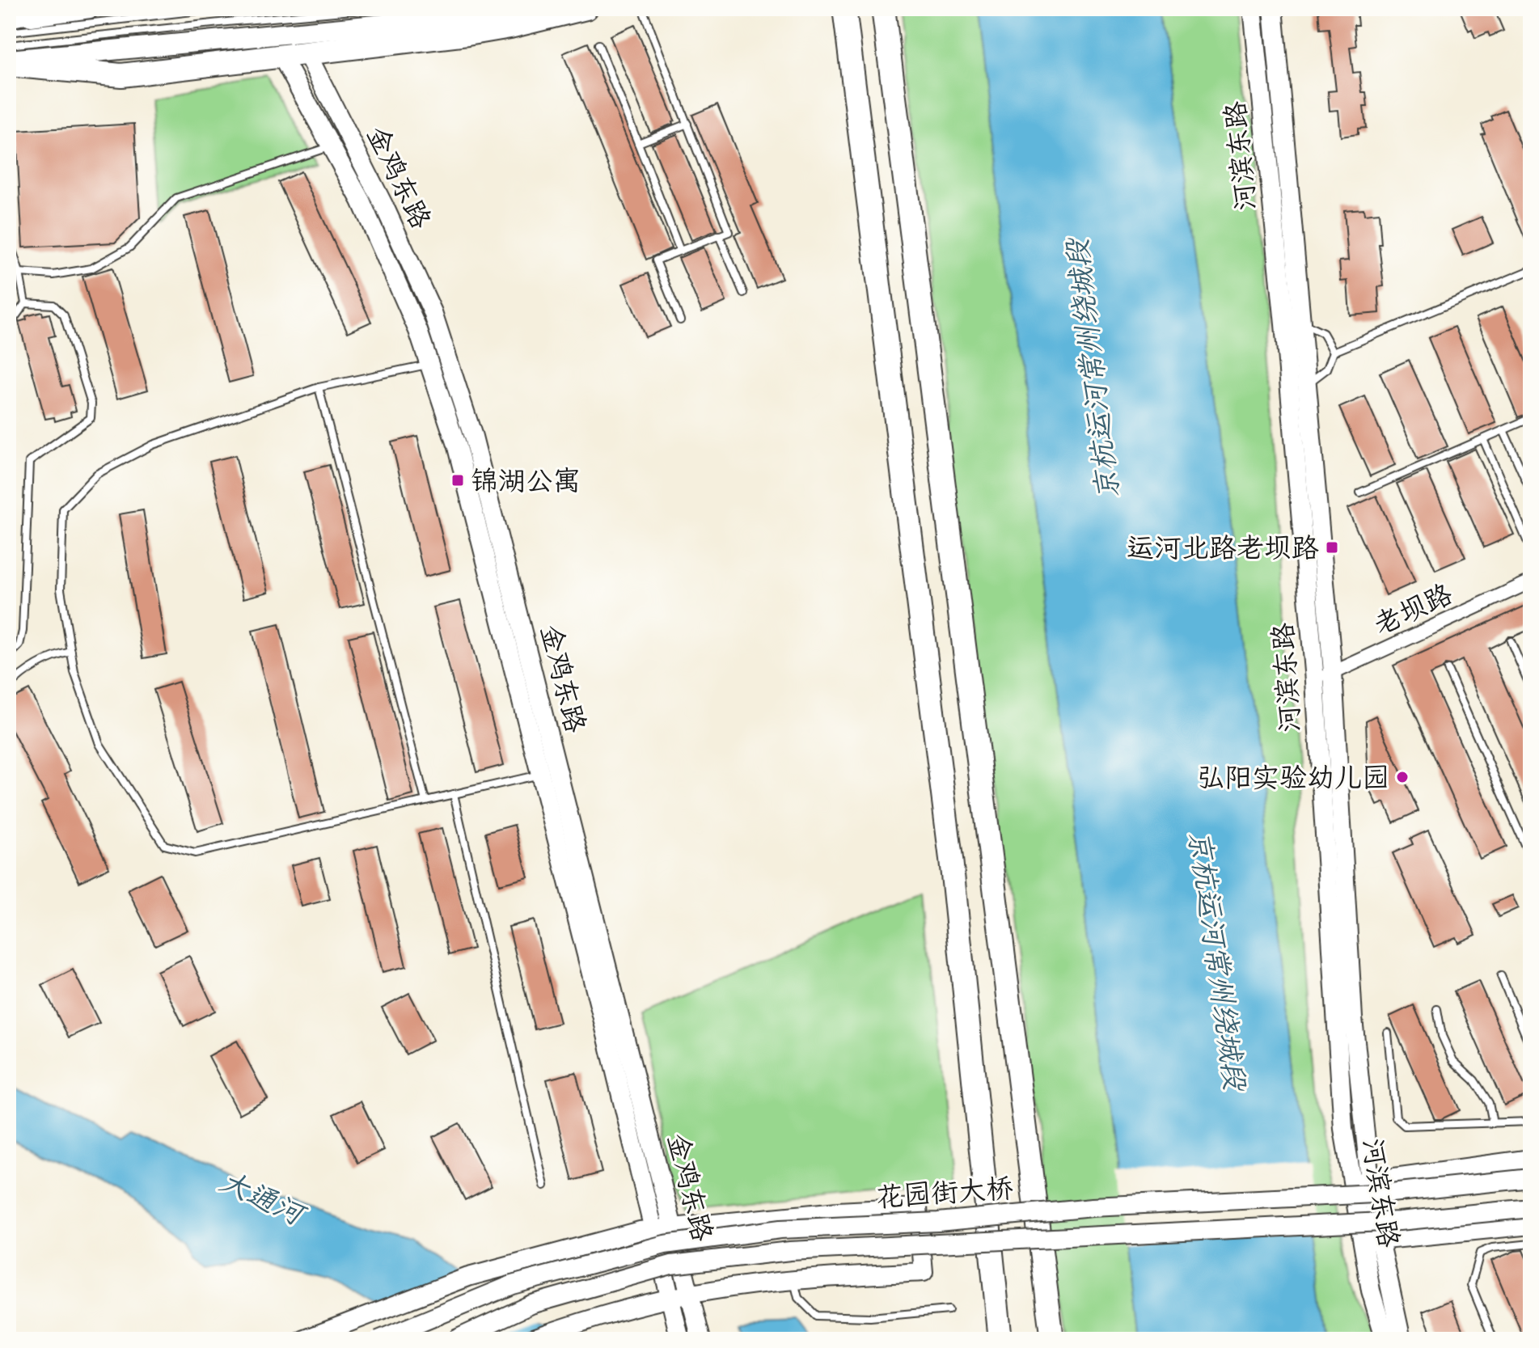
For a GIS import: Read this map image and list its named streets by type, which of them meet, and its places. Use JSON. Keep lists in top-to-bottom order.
{
  "streets": {
    "main road": ["河滨东路", "金鸡东路", "花园街大桥"],
    "street": ["老坝路"]
  },
  "crossings": [
    ["河滨东路", "老坝路"]
  ],
  "water": ["京杭运河常州绕城段", "大通河"],
  "places": {
    "transit": ["锦湖公寓", "运河北路老坝路"],
    "other": ["弘阳实验幼儿园"]
  }
}
